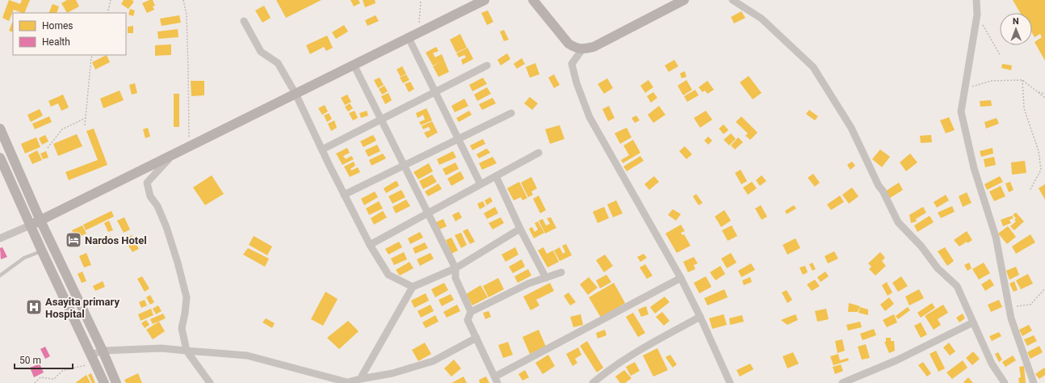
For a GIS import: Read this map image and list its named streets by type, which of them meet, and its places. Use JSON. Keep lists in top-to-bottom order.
{
  "places": {
    "hotel": ["Nardos Hotel"],
    "hospital": ["Asayita primary Hospital"]
  },
  "legend": ["Homes", "Health"],
  "scale_bar": "50 m",
  "north": "top"
}
